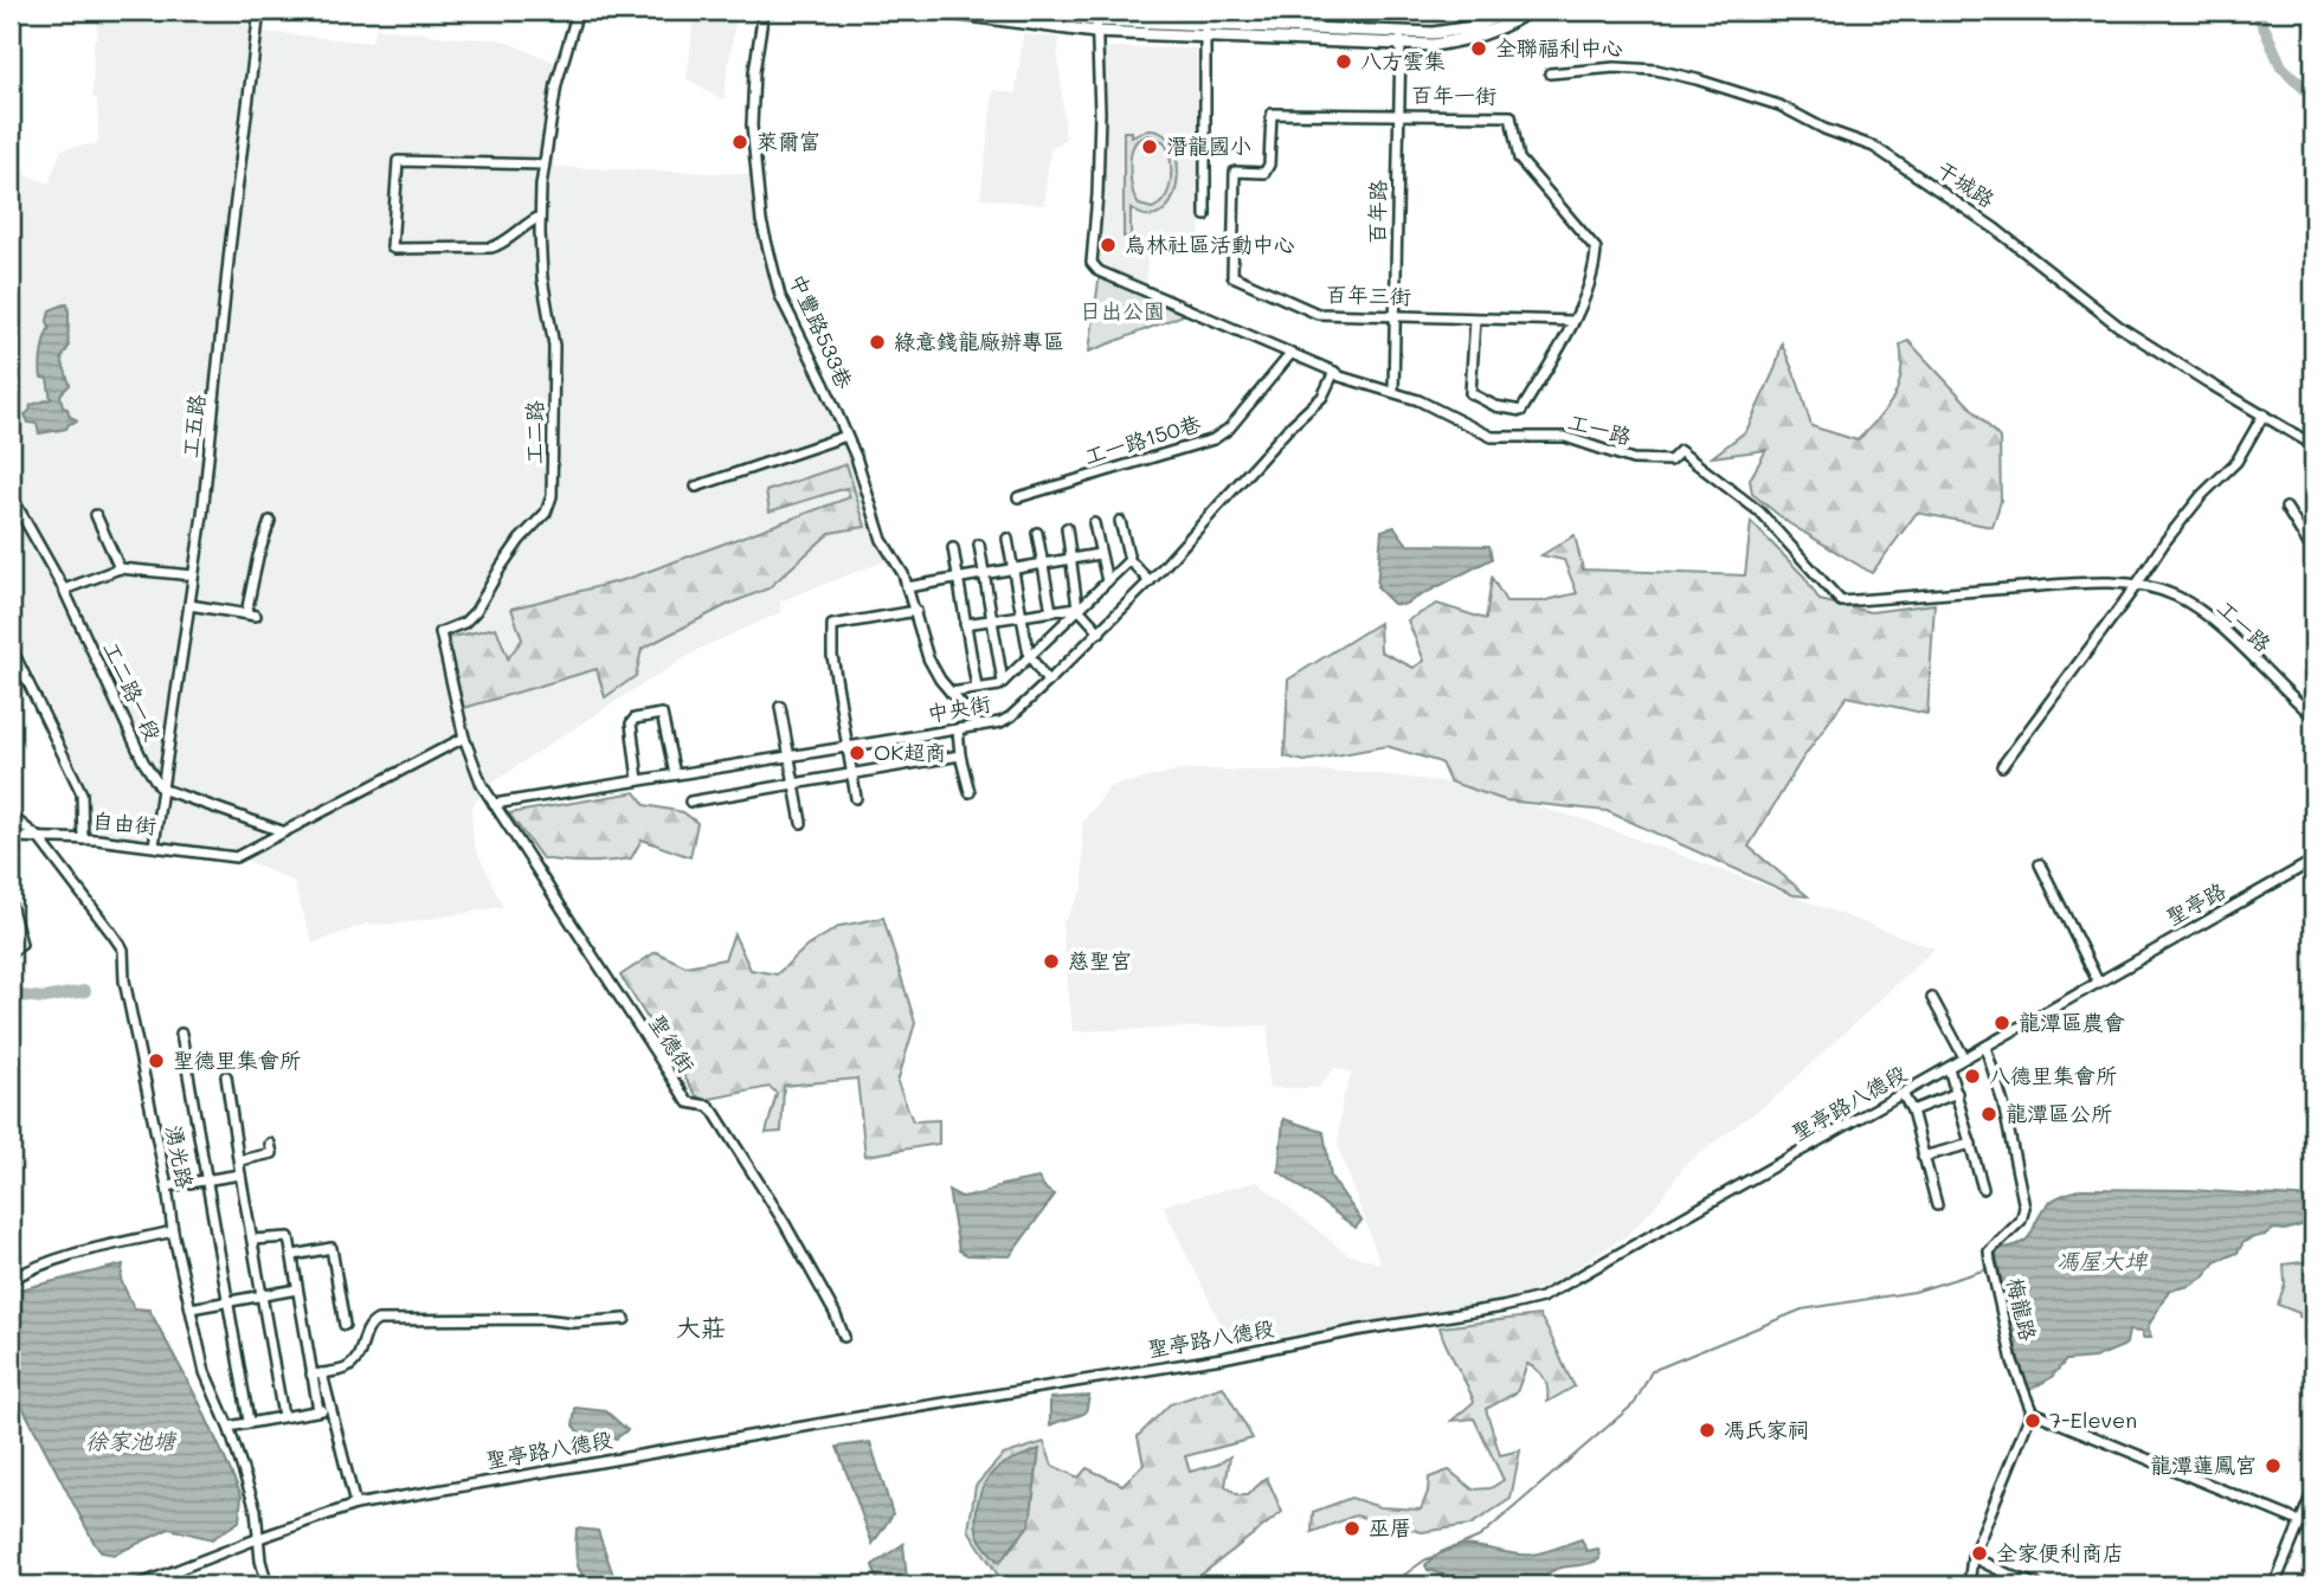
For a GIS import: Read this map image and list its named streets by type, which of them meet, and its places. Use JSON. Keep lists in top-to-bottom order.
{
  "streets": {
    "street": [
      "百年一街",
      "干城路",
      "百年路",
      "百年三街",
      "中豐路533巷",
      "工五路",
      "工一路",
      "工二路",
      "工一路150巷",
      "工二路一段",
      "中央街",
      "自由街",
      "聖亭路",
      "聖德街",
      "聖亭路八德段",
      "湧光路",
      "梅龍路"
    ]
  },
  "crossings": [
    ["百年一街", "百年路"],
    ["百年一街", "百年三街"],
    ["百年路", "百年三街"],
    ["百年路", "工一路"],
    ["中豐路533巷", "中央街"],
    ["工五路", "工二路一段"],
    ["工五路", "自由街"],
    ["工一路", "工一路150巷"],
    ["工一路", "中央街"],
    ["工二路", "中央街"],
    ["工二路", "聖德街"],
    ["中央街", "聖德街"],
    ["自由街", "湧光路"],
    ["聖亭路", "聖亭路八德段"],
    ["聖亭路八德段", "湧光路"],
    ["聖亭路八德段", "梅龍路"]
  ],
  "districts": ["大莊"],
  "water": ["馮屋大埤", "徐家池塘"],
  "parks": ["日出公園"],
  "places": [
    "全聯福利中心",
    "八方雲集",
    "萊爾富",
    "潛龍國小",
    "烏林社區活動中心",
    "綠意錢龍廠辦專區",
    "OK超商",
    "慈聖宮",
    "龍潭區農會",
    "聖德里集會所",
    "八德里集會所",
    "龍潭區公所",
    "7-Eleven",
    "馮氏家祠",
    "龍潭蓮鳳宮",
    "巫厝",
    "全家便利商店"
  ]
}
